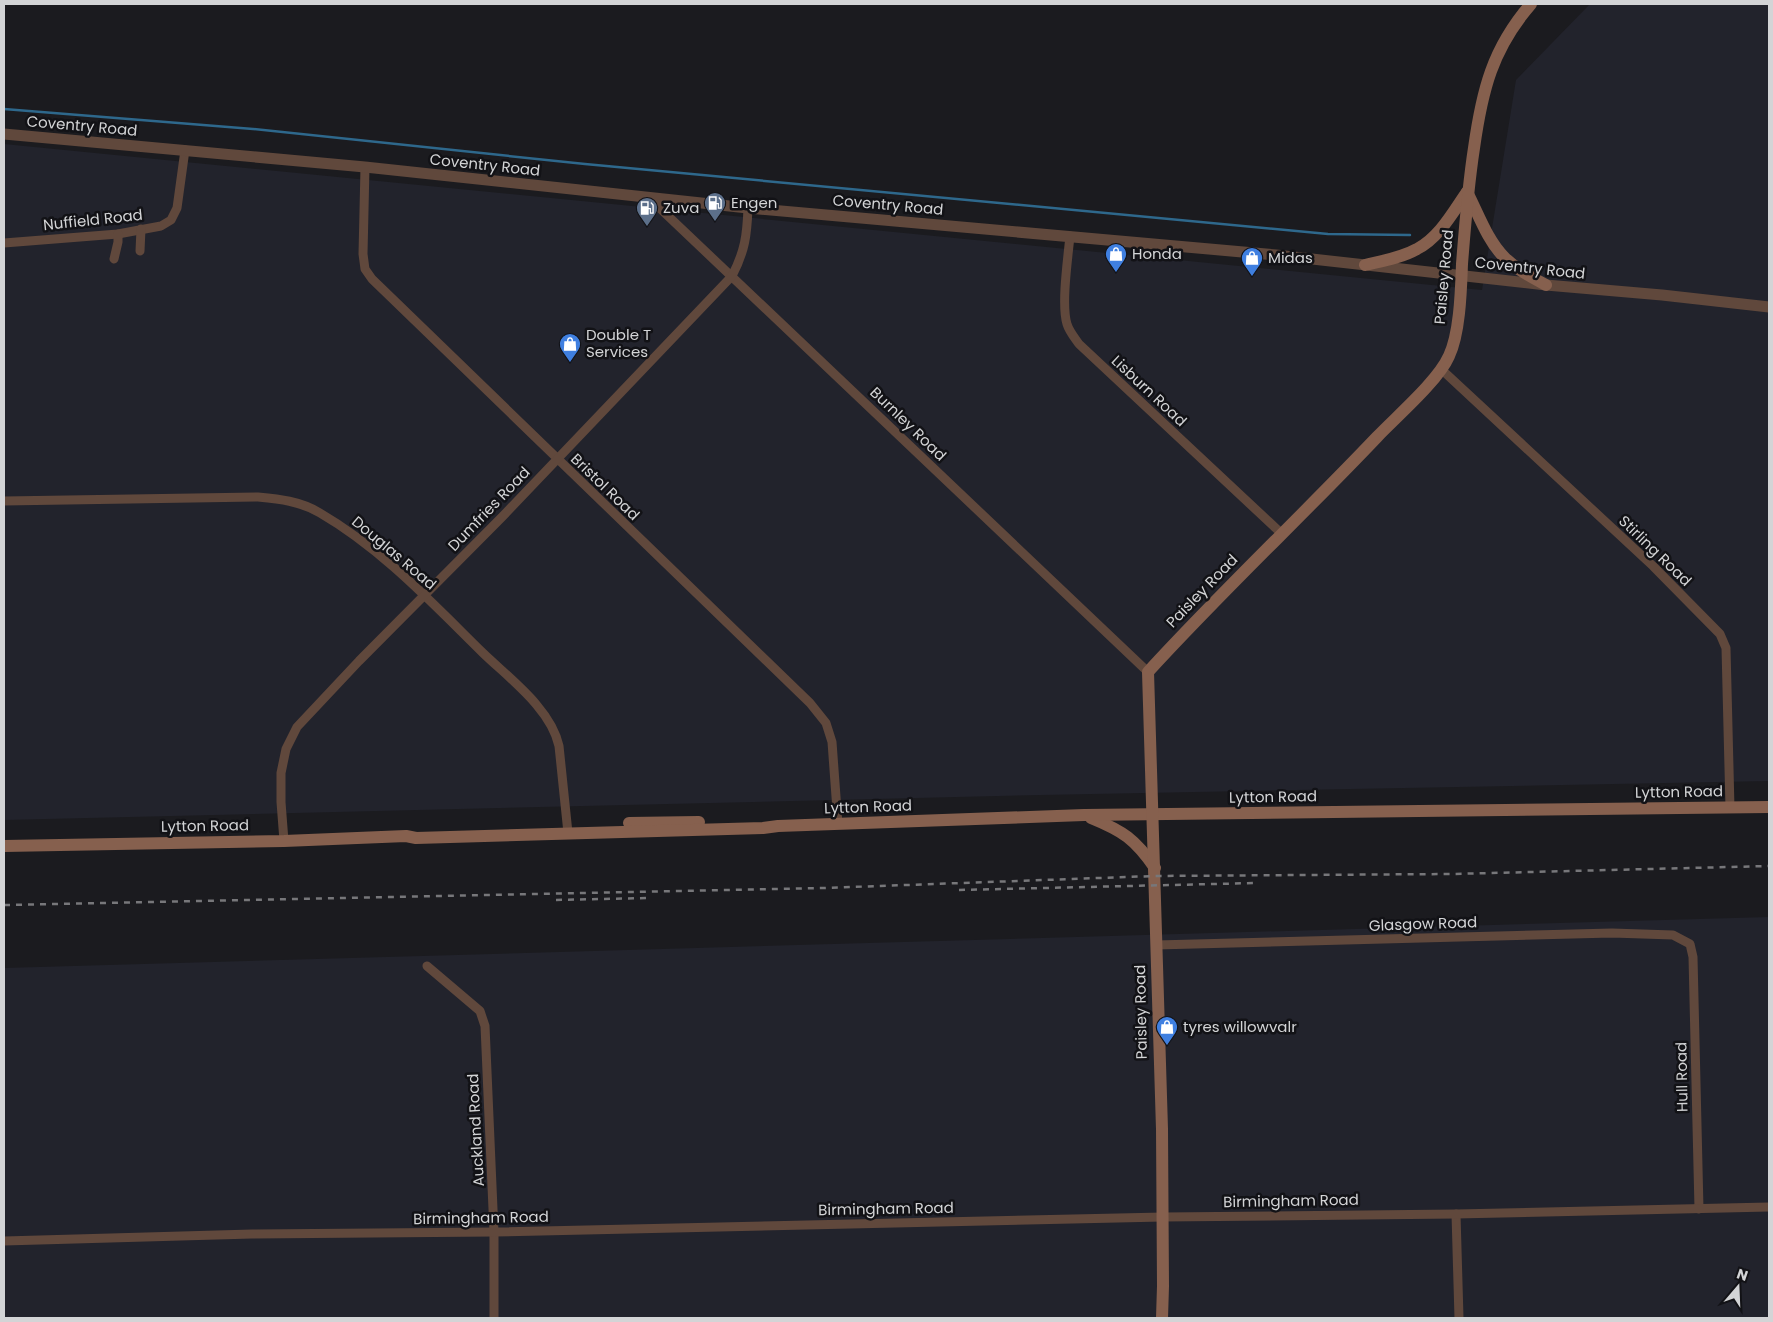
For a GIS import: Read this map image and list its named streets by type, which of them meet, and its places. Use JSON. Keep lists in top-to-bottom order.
{
  "streets": {
    "main road": ["Paisley Road", "Lytton Road"],
    "street": [
      "Coventry Road",
      "Nuffield Road",
      "Lisburn Road",
      "Burnley Road",
      "Bristol Road",
      "Dumfries Road",
      "Stirling Road",
      "Douglas Road",
      "Glasgow Road",
      "Hull Road",
      "Auckland Road",
      "Birmingham Road"
    ]
  },
  "crossings": [
    ["Coventry Road", "Nuffield Road"],
    ["Coventry Road", "Paisley Road"],
    ["Coventry Road", "Lisburn Road"],
    ["Coventry Road", "Burnley Road"],
    ["Coventry Road", "Bristol Road"],
    ["Coventry Road", "Dumfries Road"],
    ["Paisley Road", "Lisburn Road"],
    ["Paisley Road", "Burnley Road"],
    ["Paisley Road", "Stirling Road"],
    ["Paisley Road", "Lytton Road"],
    ["Paisley Road", "Glasgow Road"],
    ["Paisley Road", "Birmingham Road"],
    ["Burnley Road", "Dumfries Road"],
    ["Bristol Road", "Dumfries Road"],
    ["Bristol Road", "Lytton Road"],
    ["Dumfries Road", "Douglas Road"],
    ["Dumfries Road", "Lytton Road"],
    ["Stirling Road", "Lytton Road"],
    ["Douglas Road", "Lytton Road"],
    ["Glasgow Road", "Hull Road"],
    ["Hull Road", "Birmingham Road"],
    ["Auckland Road", "Birmingham Road"]
  ],
  "places": {
    "fuel station": ["Engen", "Zuva"],
    "shop": [
      "Honda",
      "Midas",
      "Double T Services",
      "tyres willowvalr"
    ]
  },
  "north": "top"
}
